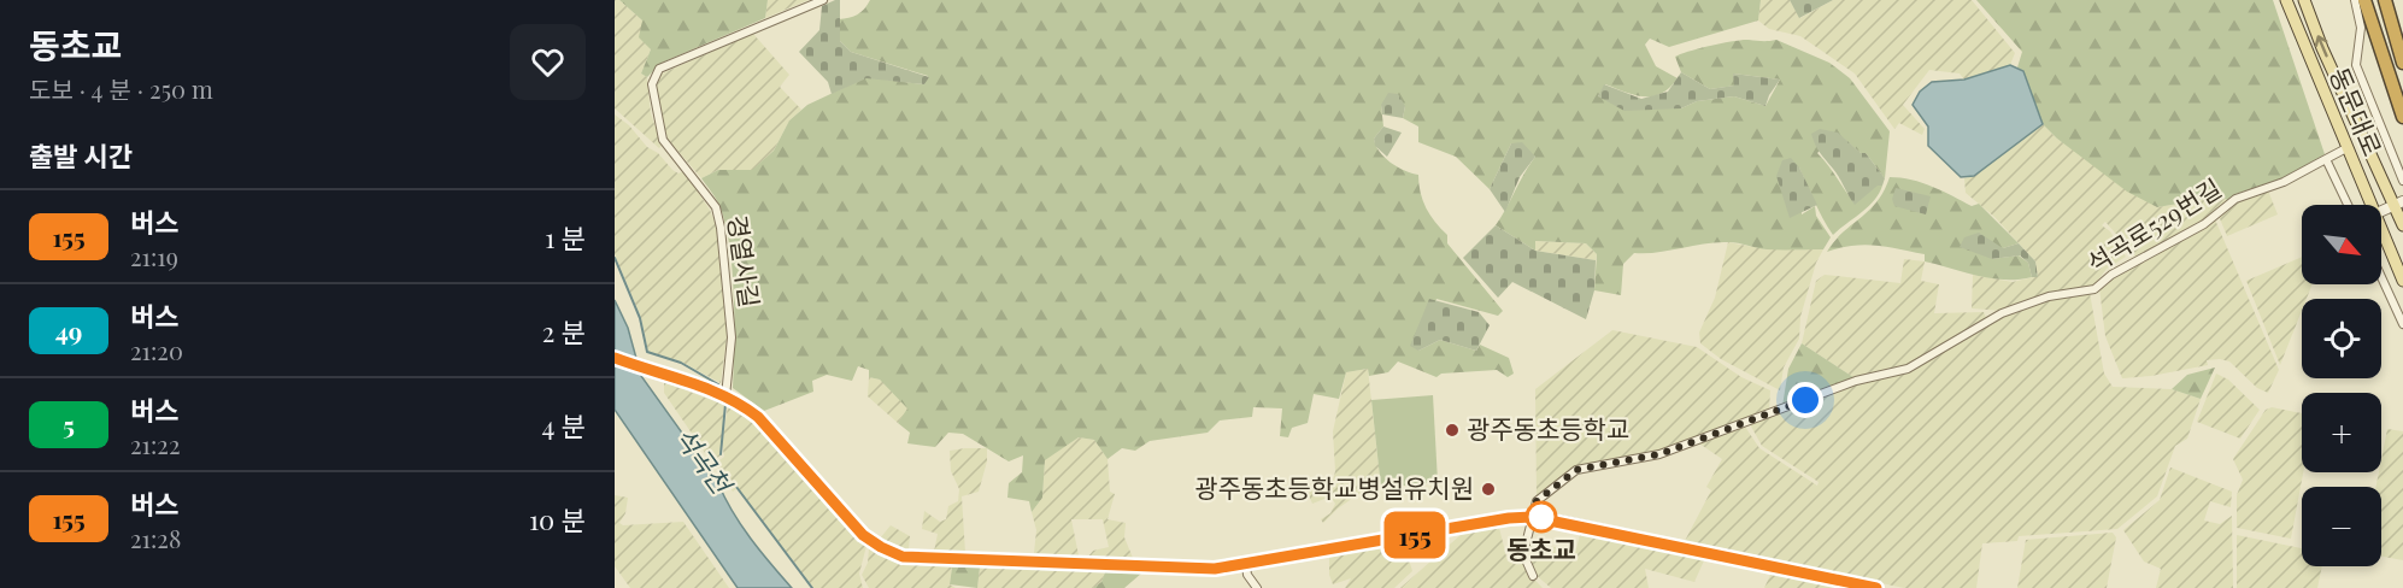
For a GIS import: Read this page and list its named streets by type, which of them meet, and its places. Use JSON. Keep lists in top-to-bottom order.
{
  "streets": {
    "main road": ["동문대로"],
    "street": ["석곡로529번길", "경열사길"]
  },
  "crossings": [
    ["동문대로", "석곡로529번길"]
  ],
  "water": ["석곡천"],
  "places": ["광주동초등학교", "광주동초등학교병설유치원", "동초교"],
  "lines": ["bus line 155"],
  "north": "bottom right",
  "page": {
    "heading": [
      ["동초교", "도보 · 4 분 · 250 m"],
      "출발 시간"
    ],
    "on_map": "155",
    "list": [
      {
        "mark": "155",
        "name": "버스",
        "note": "21:19",
        "value": "1 분"
      },
      {
        "mark": "49",
        "name": "버스",
        "note": "21:20",
        "value": "2 분"
      },
      {
        "mark": "5",
        "name": "버스",
        "note": "21:22",
        "value": "4 분"
      },
      {
        "mark": "155",
        "name": "버스",
        "note": "21:28",
        "value": "10 분"
      }
    ],
    "map_buttons": ["+", "−"]
  }
}
